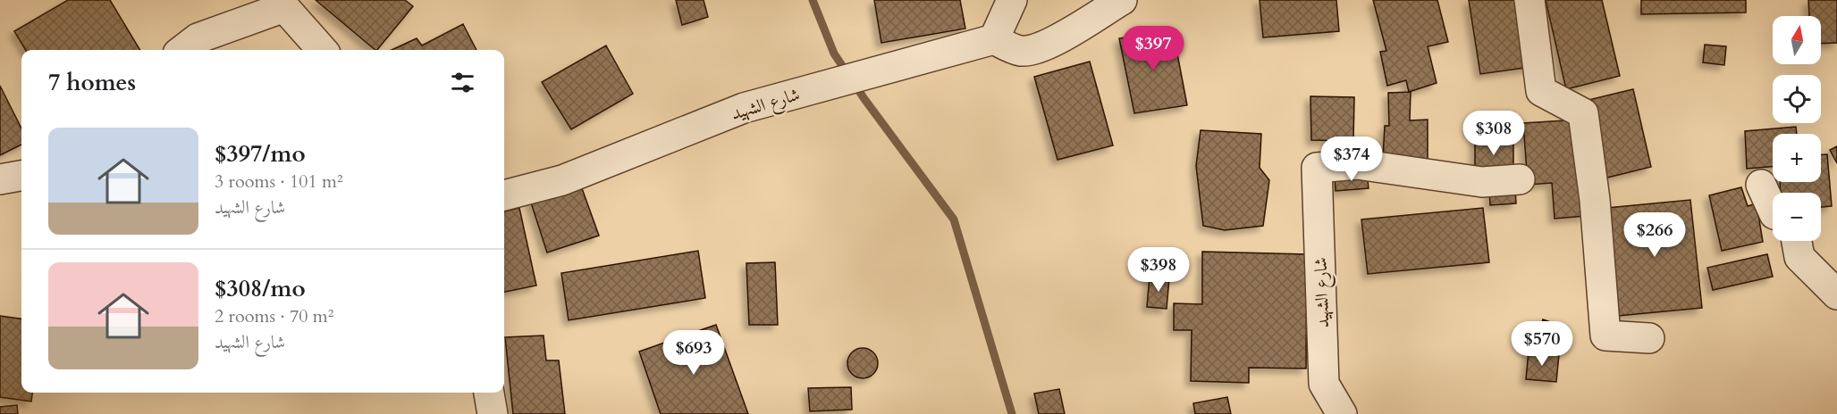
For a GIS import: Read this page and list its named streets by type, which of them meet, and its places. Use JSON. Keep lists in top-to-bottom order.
{
  "streets": {
    "street": ["شارع الشهيد"]
  },
  "north": "top",
  "page": {
    "map_buttons": ["+", "−"],
    "price": [
      "$397",
      "$308",
      "$374",
      "$266",
      "$398",
      "$570",
      "$693"
    ],
    "heading": "7 homes",
    "list": [
      {
        "name": "$397/mo",
        "note": "3 rooms · 101 m² · شارع الشهيد"
      },
      {
        "name": "$308/mo",
        "note": "2 rooms · 70 m² · شارع الشهيد"
      }
    ]
  }
}
